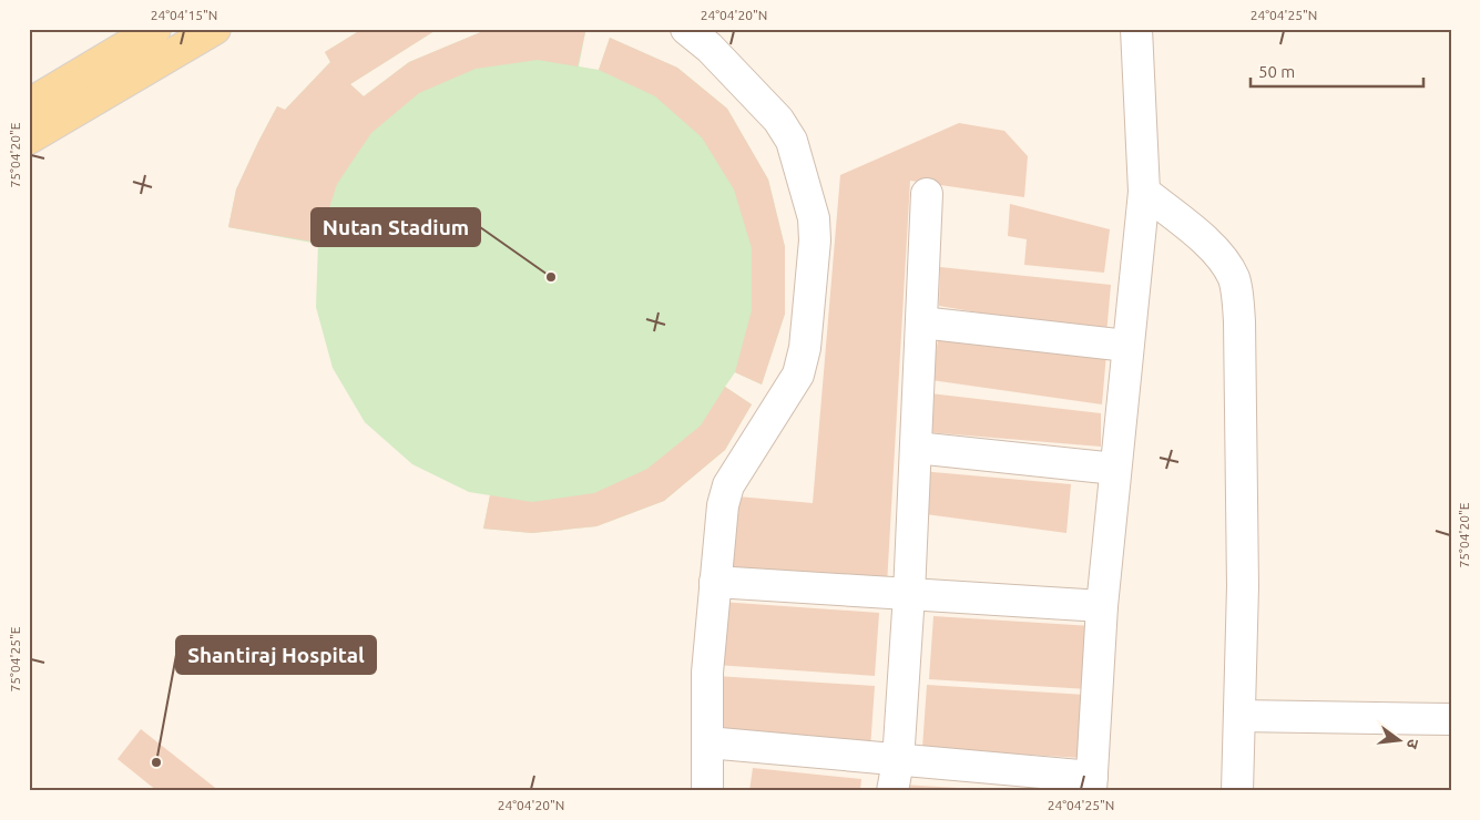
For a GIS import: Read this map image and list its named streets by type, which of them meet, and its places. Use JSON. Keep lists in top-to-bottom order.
{
  "places": ["Nutan Stadium", "Shantiraj Hospital"],
  "scale_bar": "50 m",
  "north": "right",
  "coordinates": [
    "24°04'15\"N",
    "24°04'20\"N",
    "24°04'25\"N",
    "75°04'20\"E",
    "75°04'25\"E"
  ]
}
